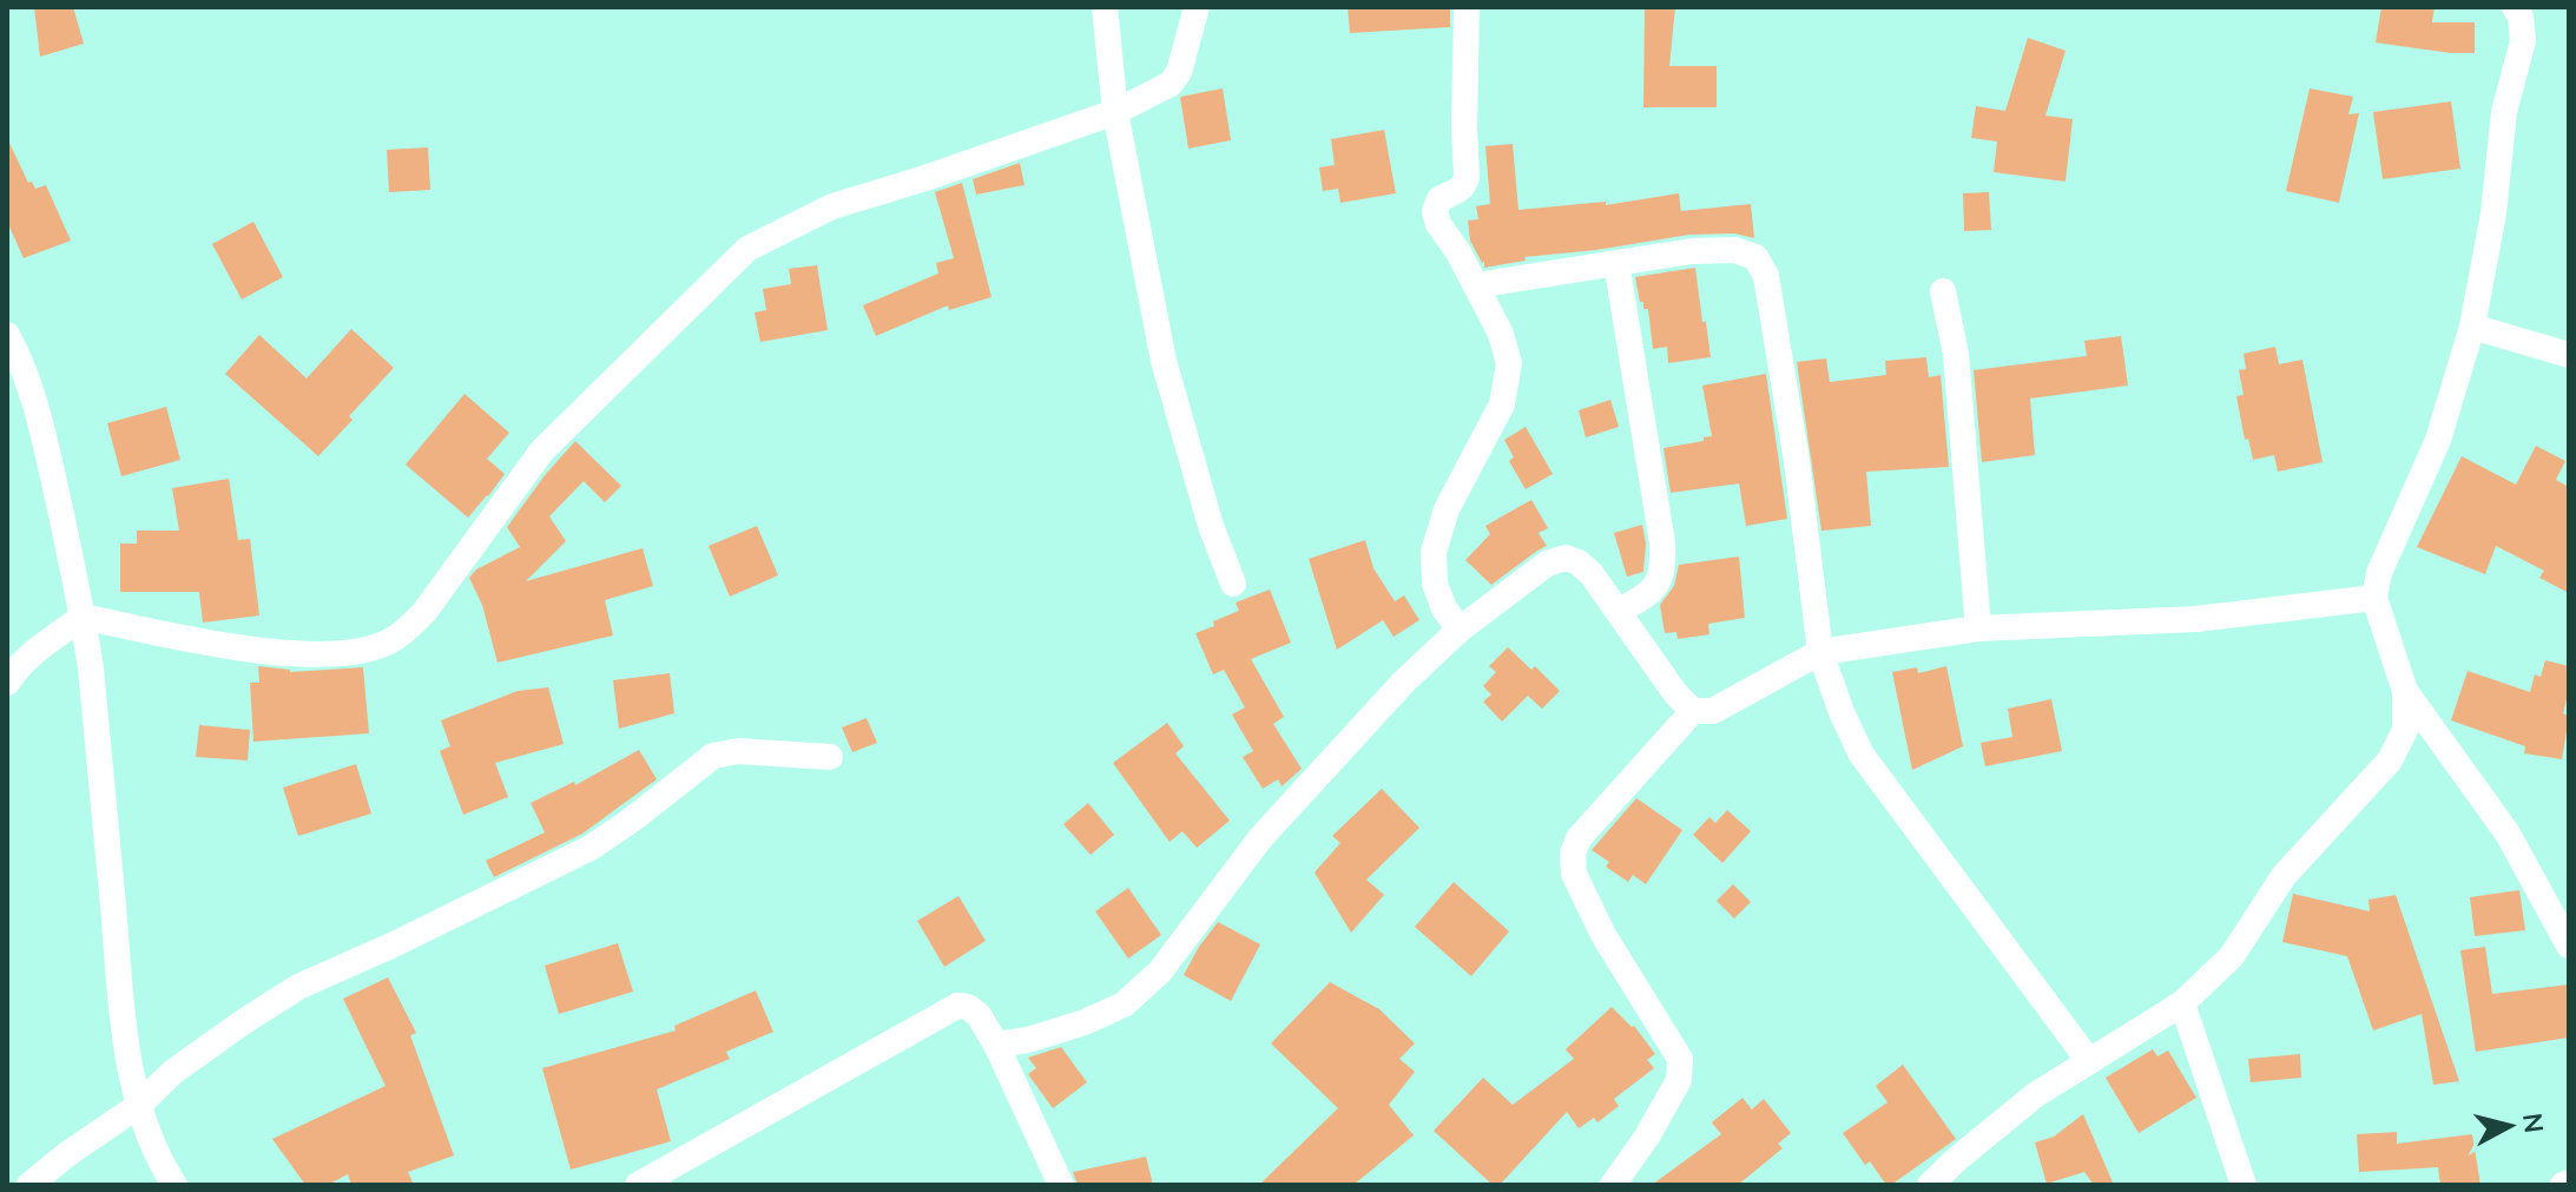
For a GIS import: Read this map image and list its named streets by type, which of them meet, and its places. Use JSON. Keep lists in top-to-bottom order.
{
  "north": "right"
}
